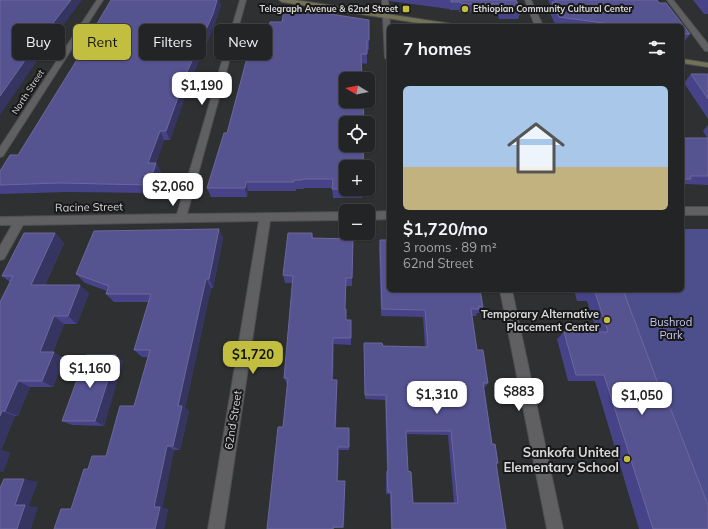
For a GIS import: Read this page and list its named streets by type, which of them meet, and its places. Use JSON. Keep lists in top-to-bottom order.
{
  "streets": {
    "street": ["North Street", "Racine Street", "62nd Street"]
  },
  "crossings": [
    ["Racine Street", "62nd Street"]
  ],
  "parks": ["Bushrod Park"],
  "places": {
    "transit": ["Telegraph Avenue & 62nd Street"],
    "other": ["Ethiopian Community Cultural Center", "Temporary Alternative Placement Center", "Sankofa United Elementary School"]
  },
  "north": "left",
  "page": {
    "chip": [
      "Buy",
      "Rent",
      "Filters",
      "New"
    ],
    "heading": "7 homes",
    "map_buttons": ["+", "−"],
    "price": [
      "$1,190",
      "$2,060",
      "$1,720",
      "$1,160",
      "$883",
      "$1,310",
      "$1,050"
    ],
    "list": [
      {
        "name": "$1,720/mo",
        "note": "3 rooms · 89 m² · 62nd Street"
      }
    ]
  }
}
